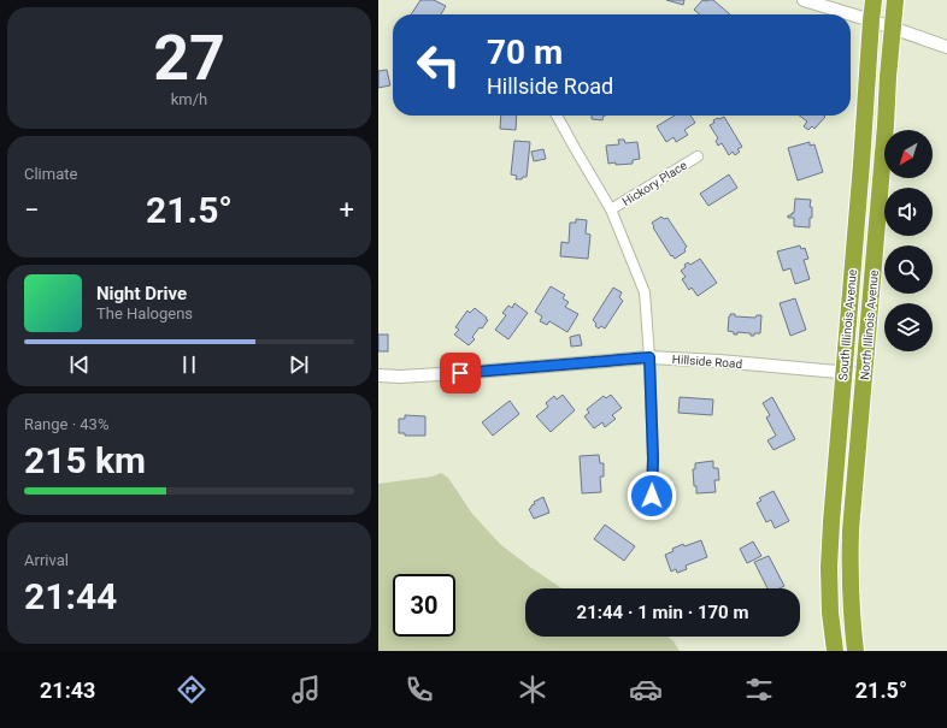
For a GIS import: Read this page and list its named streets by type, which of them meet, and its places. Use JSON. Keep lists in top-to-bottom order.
{
  "streets": {
    "highway": ["South Illinois Avenue", "North Illinois Avenue"],
    "street": ["Hickory Place", "Hillside Road"]
  },
  "crossings": [
    ["South Illinois Avenue", "Hillside Road"],
    ["North Illinois Avenue", "Hillside Road"]
  ],
  "north": "bottom left",
  "page": {
    "tile": [
      ["27", "km/h"],
      "Climate",
      ["Range · 43%", "215 km"],
      ["Arrival", "21:44"]
    ],
    "turn": ["70 m", "Hillside Road"],
    "heat": ["−", "21.5°", "+"],
    "song": ["Night Drive", "The Halogens"],
    "limit": "30",
    "trip": "21:44 · 1 min · 170 m",
    "tabs": ["21:43", "21.5°"]
  }
}
